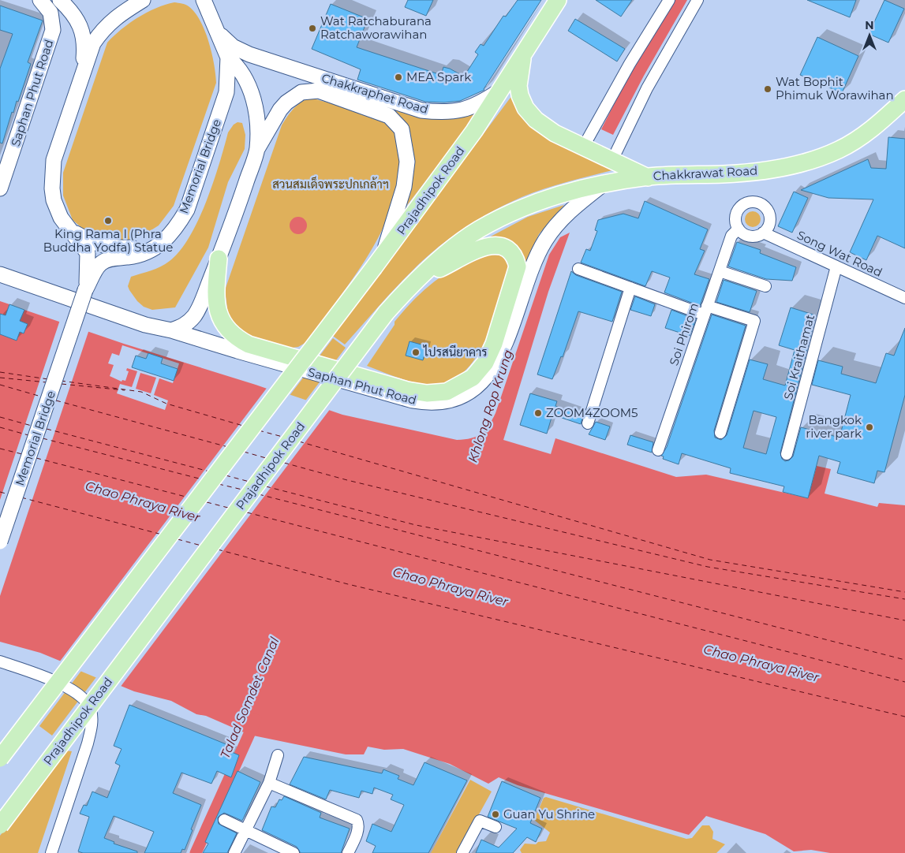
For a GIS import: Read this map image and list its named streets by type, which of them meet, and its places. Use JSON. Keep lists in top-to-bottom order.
{
  "streets": {
    "main road": ["Chakkraphet Road", "Chakkrawat Road", "Prajadhipok Road"],
    "street": [
      "Saphan Phut Road",
      "Memorial Bridge",
      "Song Wat Road",
      "Soi Phirom",
      "Soi Kraithamat"
    ]
  },
  "crossings": [
    ["Saphan Phut Road", "Chakkrawat Road"],
    ["Saphan Phut Road", "Prajadhipok Road"],
    ["Chakkraphet Road", "Memorial Bridge"],
    ["Chakkraphet Road", "Prajadhipok Road"],
    ["Chakkrawat Road", "Prajadhipok Road"],
    ["Song Wat Road", "Soi Phirom"],
    ["Song Wat Road", "Soi Kraithamat"]
  ],
  "water": ["Khlong Rop Krung", "Chao Phraya River", "Talad Somdet Canal"],
  "parks": ["สวนสมเด็จพระปกเกล้าฯ"],
  "places": [
    "Wat Ratchaburana Ratchaworawihan",
    "MEA Spark",
    "Wat Bophit Phimuk Worawihan",
    "King Rama I (Phra Buddha Yodfa) Statue",
    "ไปรสนียาคาร",
    "ZOOM4ZOOM5",
    "Bangkok river park",
    "Guan Yu Shrine"
  ],
  "north": "top"
}
